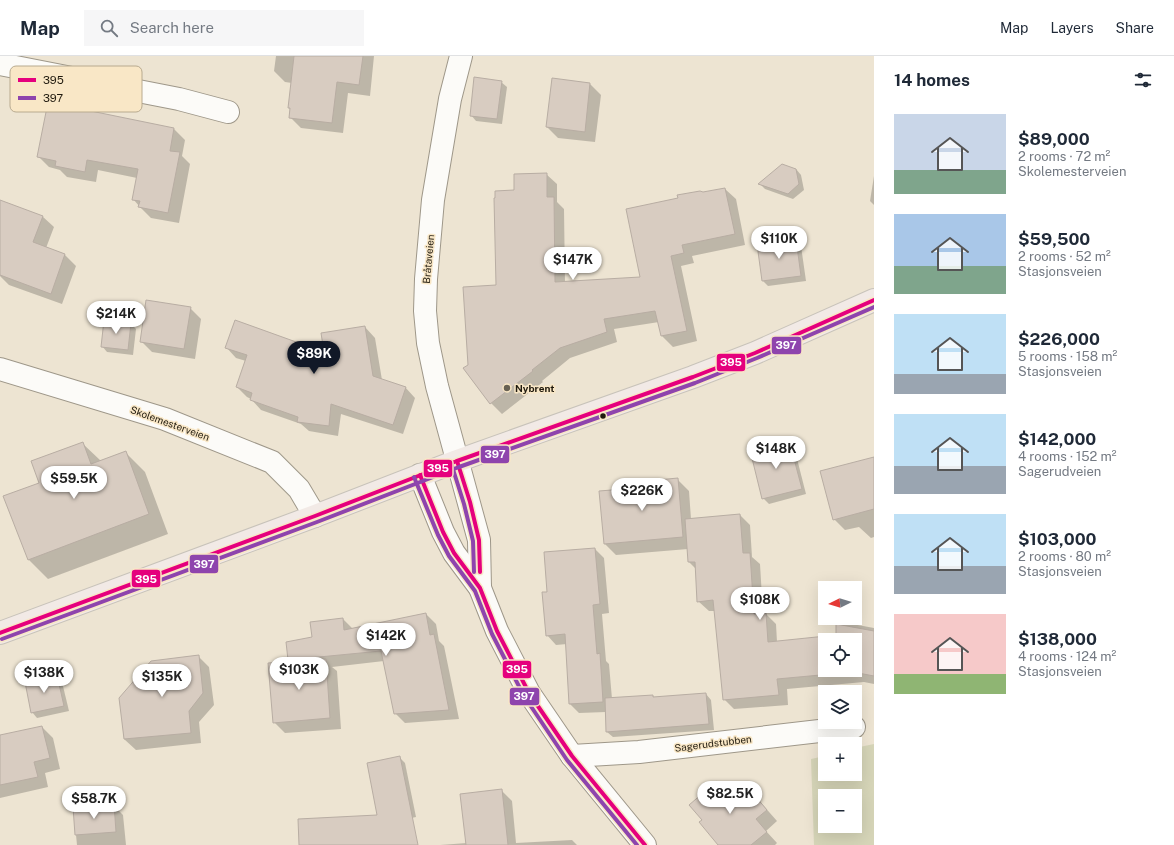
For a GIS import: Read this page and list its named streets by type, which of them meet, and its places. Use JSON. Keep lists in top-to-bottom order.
{
  "streets": {
    "street": ["Bråtaveien", "Skolemesterveien", "Sagerudstubben"]
  },
  "places": ["Nybrent"],
  "lines": ["transit line 395", "transit line 397"],
  "legend": ["395", "397"],
  "north": "left",
  "page": {
    "header": "Map",
    "search": "Search here",
    "nav": ["Map", "Layers", "Share"],
    "heading": "14 homes",
    "list": [
      {
        "name": "$89,000",
        "note": "2 rooms · 72 m² · Skolemesterveien"
      },
      {
        "name": "$59,500",
        "note": "2 rooms · 52 m² · Stasjonsveien"
      },
      {
        "name": "$226,000",
        "note": "5 rooms · 158 m² · Stasjonsveien"
      },
      {
        "name": "$142,000",
        "note": "4 rooms · 152 m² · Sagerudveien"
      },
      {
        "name": "$103,000",
        "note": "2 rooms · 80 m² · Stasjonsveien"
      },
      {
        "name": "$138,000",
        "note": "4 rooms · 124 m² · Stasjonsveien"
      }
    ],
    "price": [
      "$110K",
      "$147K",
      "$214K",
      "$89K",
      "$148K",
      "$59.5K",
      "$226K",
      "$108K",
      "$142K",
      "$103K",
      "$138K",
      "$135K",
      "$82.5K",
      "$58.7K"
    ],
    "map_buttons": ["+", "−"]
  }
}
